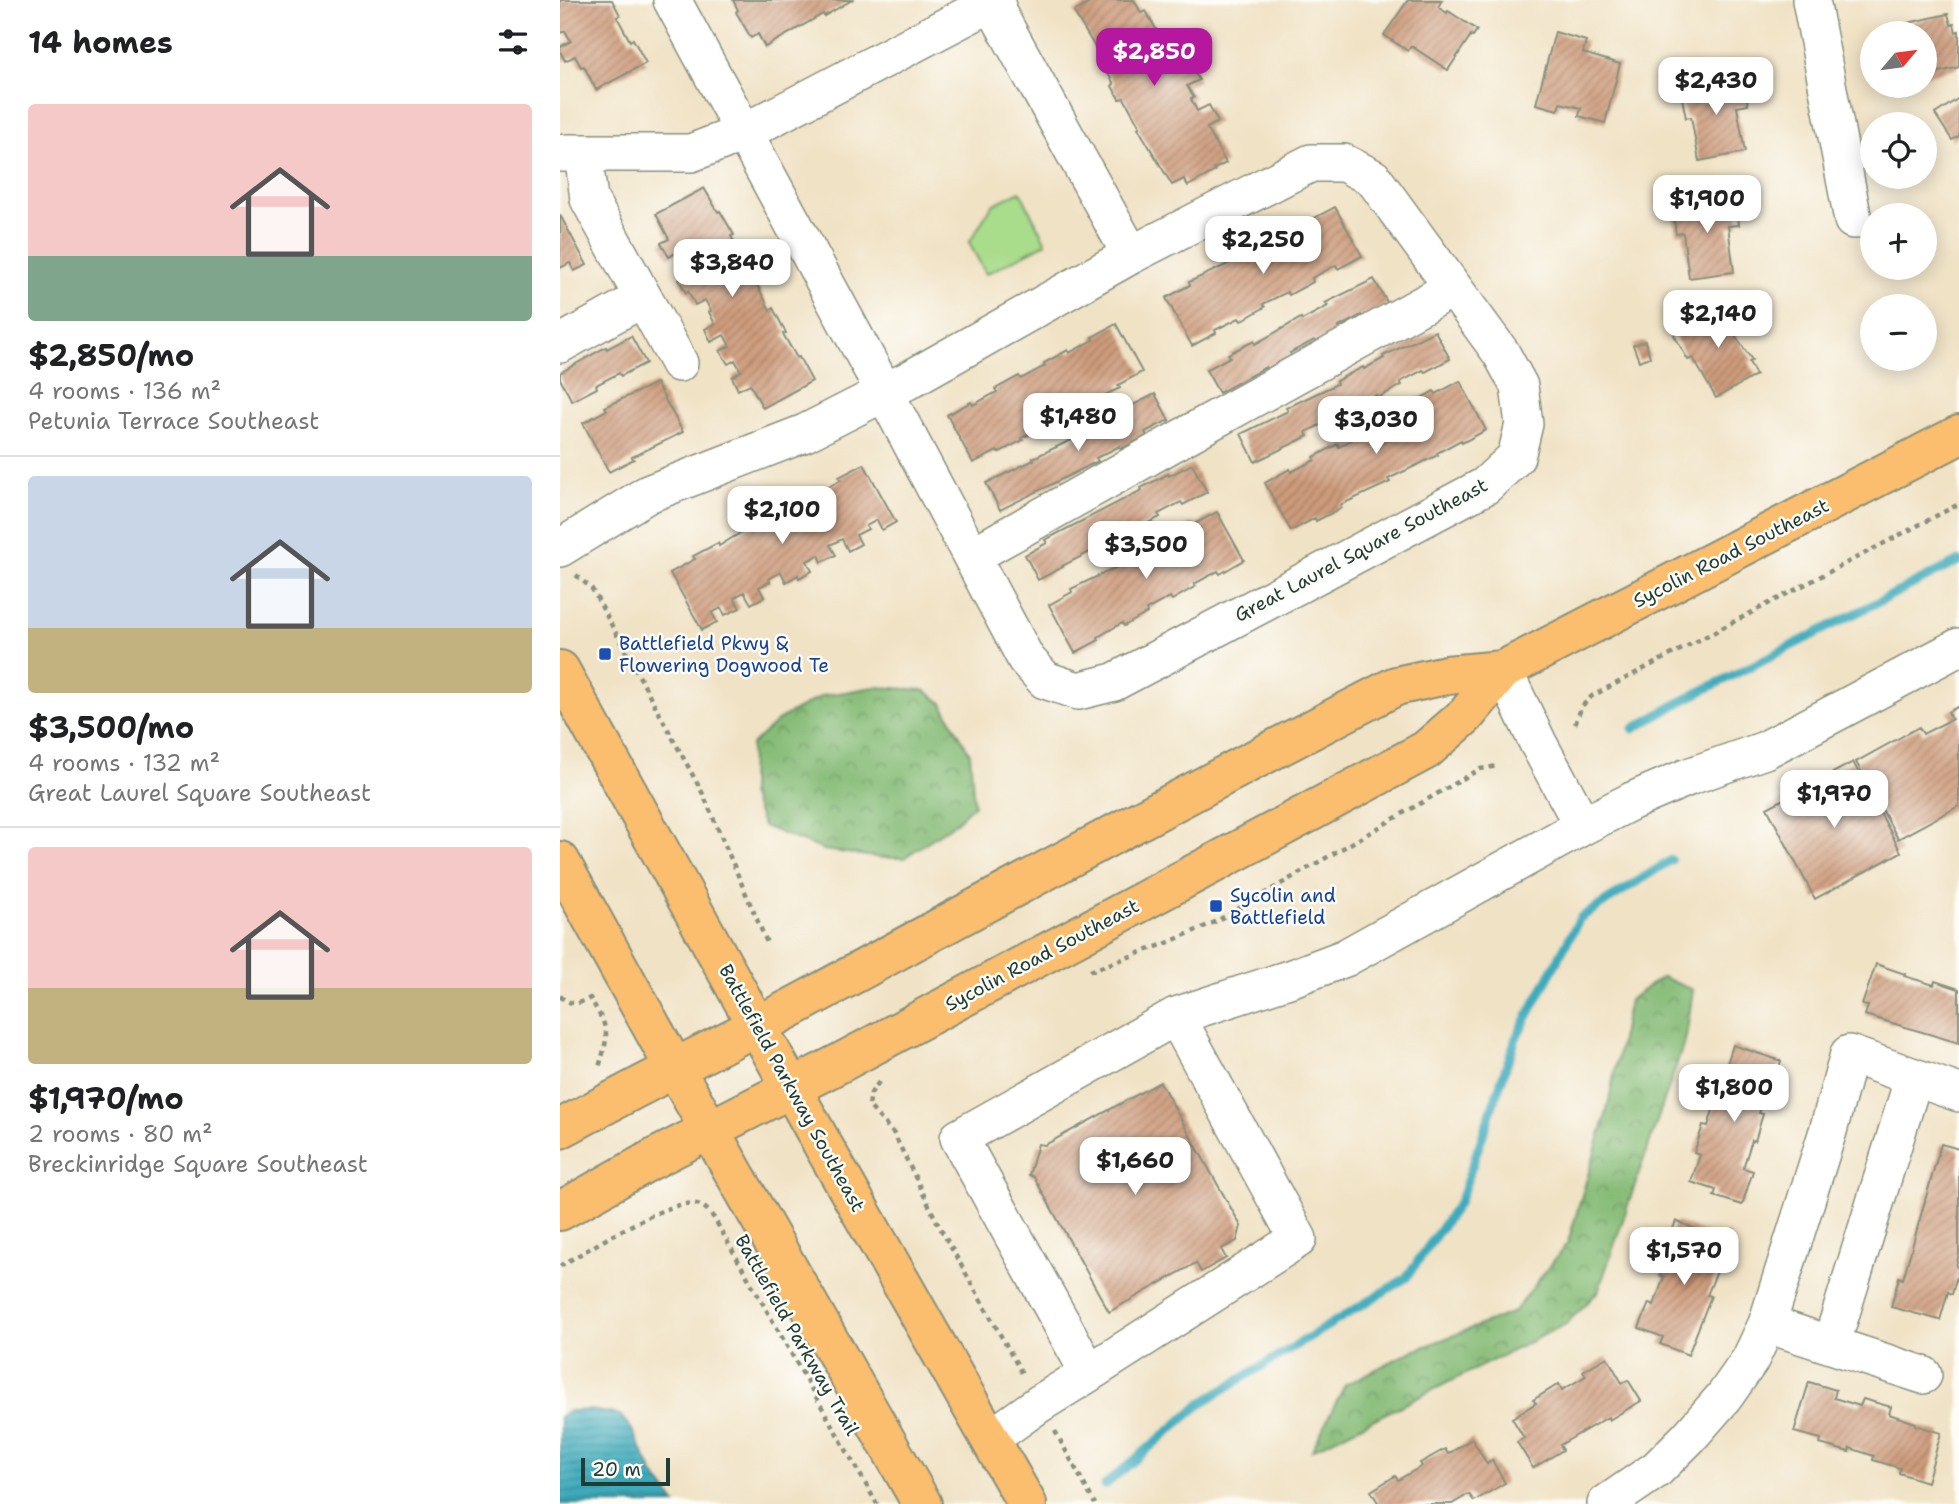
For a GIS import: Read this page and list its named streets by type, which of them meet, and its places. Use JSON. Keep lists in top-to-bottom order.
{
  "streets": {
    "main road": ["Sycolin Road Southeast", "Battlefield Parkway Southeast"],
    "street": ["Great Laurel Square Southeast"],
    "path": ["Battlefield Parkway Trail"]
  },
  "crossings": [
    ["Sycolin Road Southeast", "Battlefield Parkway Southeast"]
  ],
  "places": {
    "transit": ["Battlefield Pkwy & Flowering Dogwood Te", "Sycolin and Battlefield"]
  },
  "scale_bar": "20 m",
  "north": "top right",
  "page": {
    "heading": "14 homes",
    "map_buttons": ["+", "−"],
    "price": [
      "$2,850",
      "$2,430",
      "$1,900",
      "$2,250",
      "$3,840",
      "$2,140",
      "$1,480",
      "$3,030",
      "$2,100",
      "$3,500",
      "$1,970",
      "$1,800",
      "$1,660",
      "$1,570"
    ],
    "list": [
      {
        "name": "$2,850/mo",
        "note": "4 rooms · 136 m² · Petunia Terrace Southeast"
      },
      {
        "name": "$3,500/mo",
        "note": "4 rooms · 132 m² · Great Laurel Square Southeast"
      },
      {
        "name": "$1,970/mo",
        "note": "2 rooms · 80 m² · Breckinridge Square Southeast"
      }
    ],
    "scale": "20 m"
  }
}
